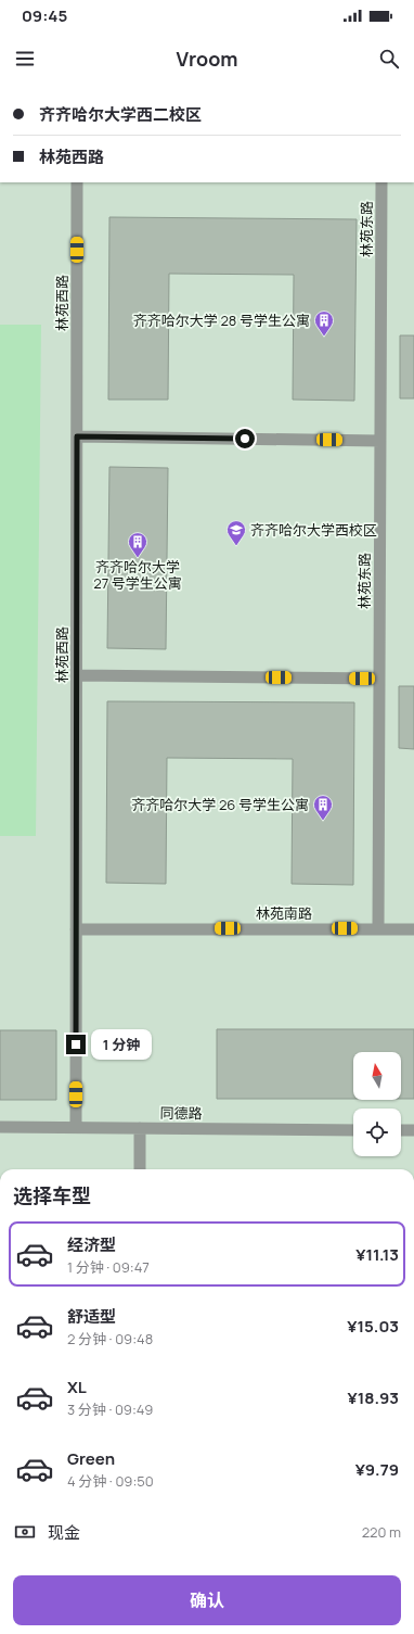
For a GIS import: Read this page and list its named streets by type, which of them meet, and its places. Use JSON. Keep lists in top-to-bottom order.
{
  "streets": {
    "street": [
      "林苑东路",
      "林苑西路",
      "林苑南路",
      "同德路"
    ]
  },
  "crossings": [
    ["林苑东路", "林苑南路"],
    ["林苑西路", "林苑南路"],
    ["林苑西路", "同德路"]
  ],
  "places": {
    "building": ["齐齐哈尔大学 28 号学生公寓", "齐齐哈尔大学 27 号学生公寓", "齐齐哈尔大学 26 号学生公寓"],
    "school or university": ["齐齐哈尔大学西校区"]
  },
  "north": "top",
  "page": {
    "status": "09:45",
    "header": "Vroom",
    "banner": ["齐齐哈尔大学西二校区", "林苑西路"],
    "bubble": "1 分钟",
    "heading": "选择车型",
    "list": [
      {
        "name": "经济型",
        "note": "1 分钟 · 09:47",
        "value": "¥11.13"
      },
      {
        "name": "舒适型",
        "note": "2 分钟 · 09:48",
        "value": "¥15.03"
      },
      {
        "name": "XL",
        "note": "3 分钟 · 09:49",
        "value": "¥18.93"
      },
      {
        "name": "Green",
        "note": "4 分钟 · 09:50",
        "value": "¥9.79"
      }
    ],
    "pay": ["现金", "220 m"],
    "buttons": "确认"
  }
}
